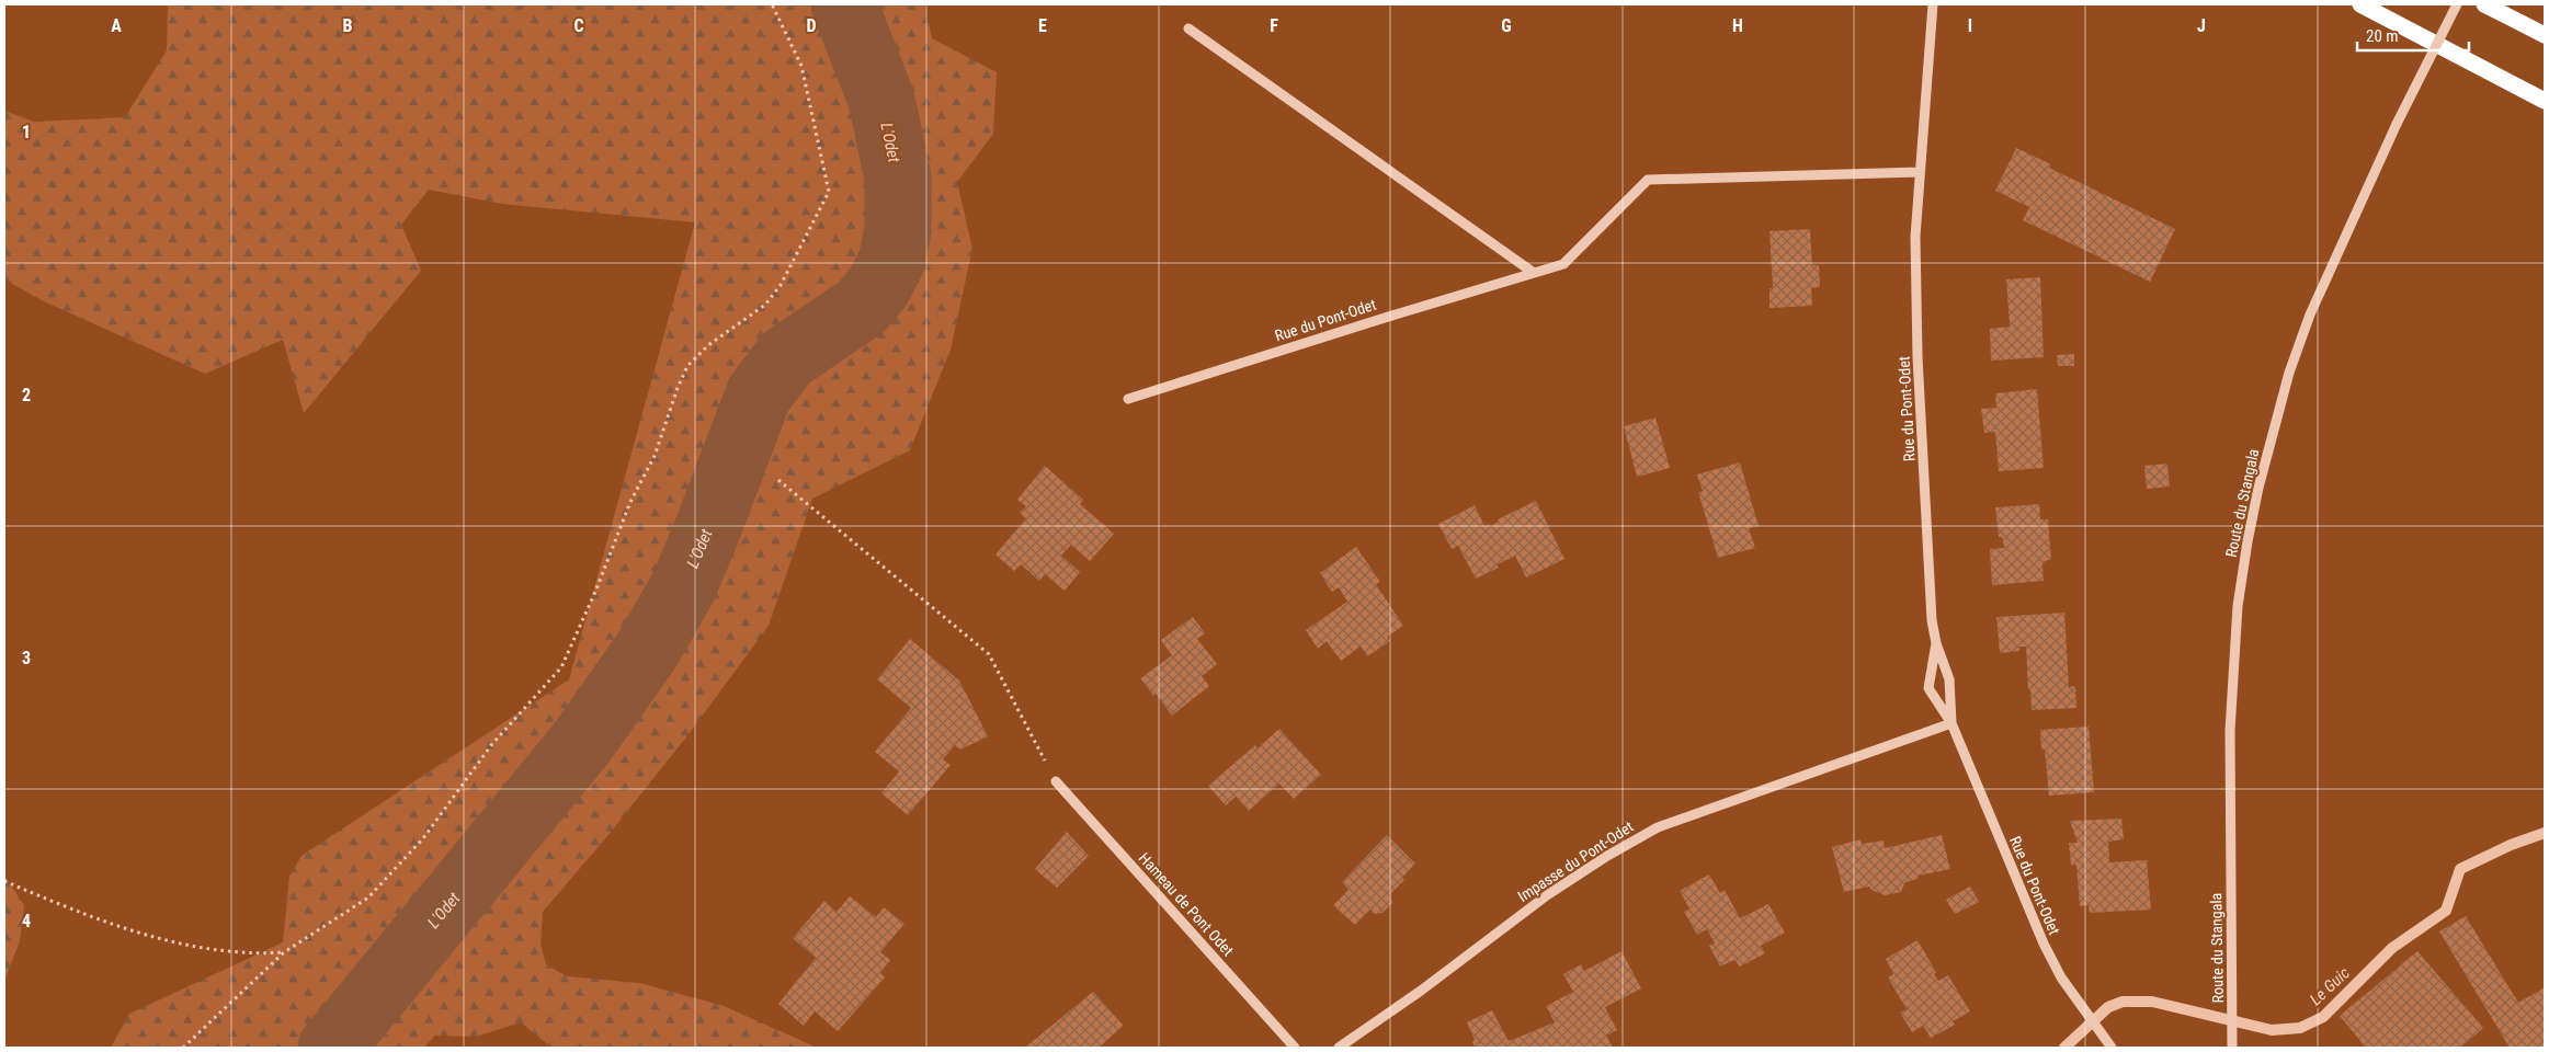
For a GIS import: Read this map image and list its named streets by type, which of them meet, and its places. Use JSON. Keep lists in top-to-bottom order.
{
  "streets": {
    "street": [
      "Rue du Pont-Odet",
      "Route du Stangala",
      "Impasse du Pont-Odet",
      "Hameau de Pont Odet"
    ]
  },
  "crossings": [
    ["Rue du Pont-Odet", "Impasse du Pont-Odet"]
  ],
  "water": ["L'Odet", "Le Guic"],
  "scale_bar": "20 m",
  "grid": {
    "columns": [
      "A",
      "B",
      "C",
      "D",
      "E",
      "F",
      "G",
      "H",
      "I",
      "J"
    ],
    "rows": [
      "1",
      "2",
      "3",
      "4"
    ]
  }
}
